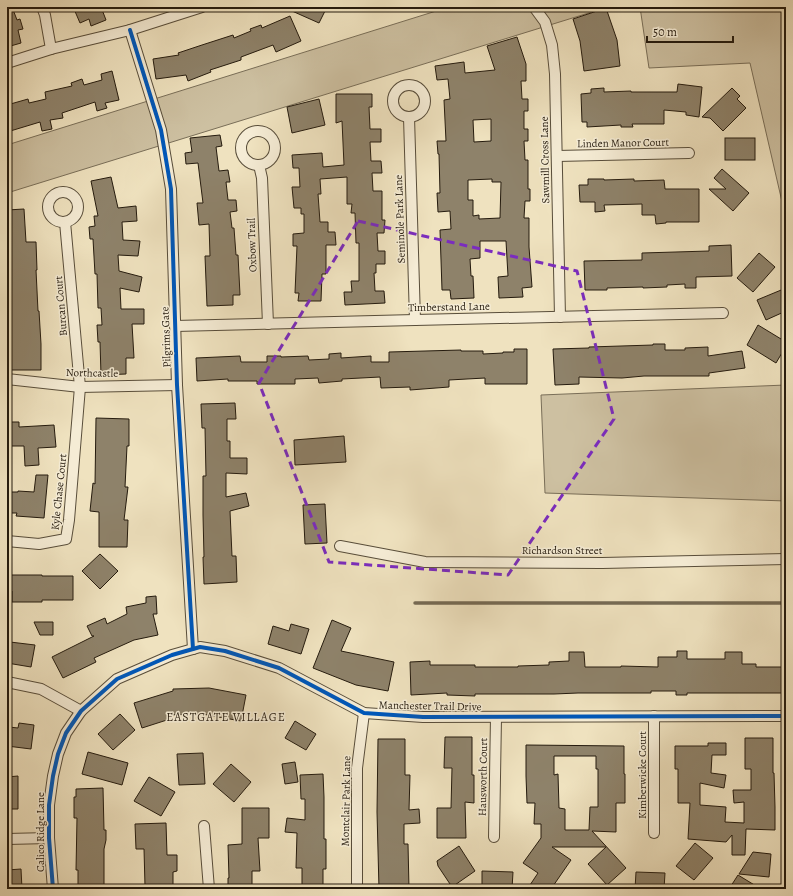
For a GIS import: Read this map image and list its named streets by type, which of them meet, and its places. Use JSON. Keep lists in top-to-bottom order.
{
  "streets": {
    "street": [
      "Linden Manor Court",
      "Sawmill Cross Lane",
      "Seminole Park Lane",
      "Oxbow Trail",
      "Burcan Court",
      "Timberstand Lane",
      "Pilgrims Gate",
      "Northcastle",
      "Kyle Chase Court",
      "Richardson Street",
      "Manchester Trail Drive",
      "Kimberwicke Court",
      "Hausworth Court",
      "Montclair Park Lane",
      "Calico Ridge Lane"
    ]
  },
  "crossings": [
    ["Linden Manor Court", "Sawmill Cross Lane"],
    ["Sawmill Cross Lane", "Timberstand Lane"],
    ["Seminole Park Lane", "Timberstand Lane"],
    ["Oxbow Trail", "Timberstand Lane"],
    ["Burcan Court", "Northcastle"],
    ["Burcan Court", "Kyle Chase Court"],
    ["Timberstand Lane", "Pilgrims Gate"],
    ["Pilgrims Gate", "Northcastle"],
    ["Pilgrims Gate", "Manchester Trail Drive"],
    ["Northcastle", "Kyle Chase Court"],
    ["Manchester Trail Drive", "Kimberwicke Court"],
    ["Manchester Trail Drive", "Hausworth Court"],
    ["Manchester Trail Drive", "Montclair Park Lane"],
    ["Manchester Trail Drive", "Calico Ridge Lane"]
  ],
  "districts": ["EASTGATE VILLAGE"],
  "scale_bar": "50 m"
}
